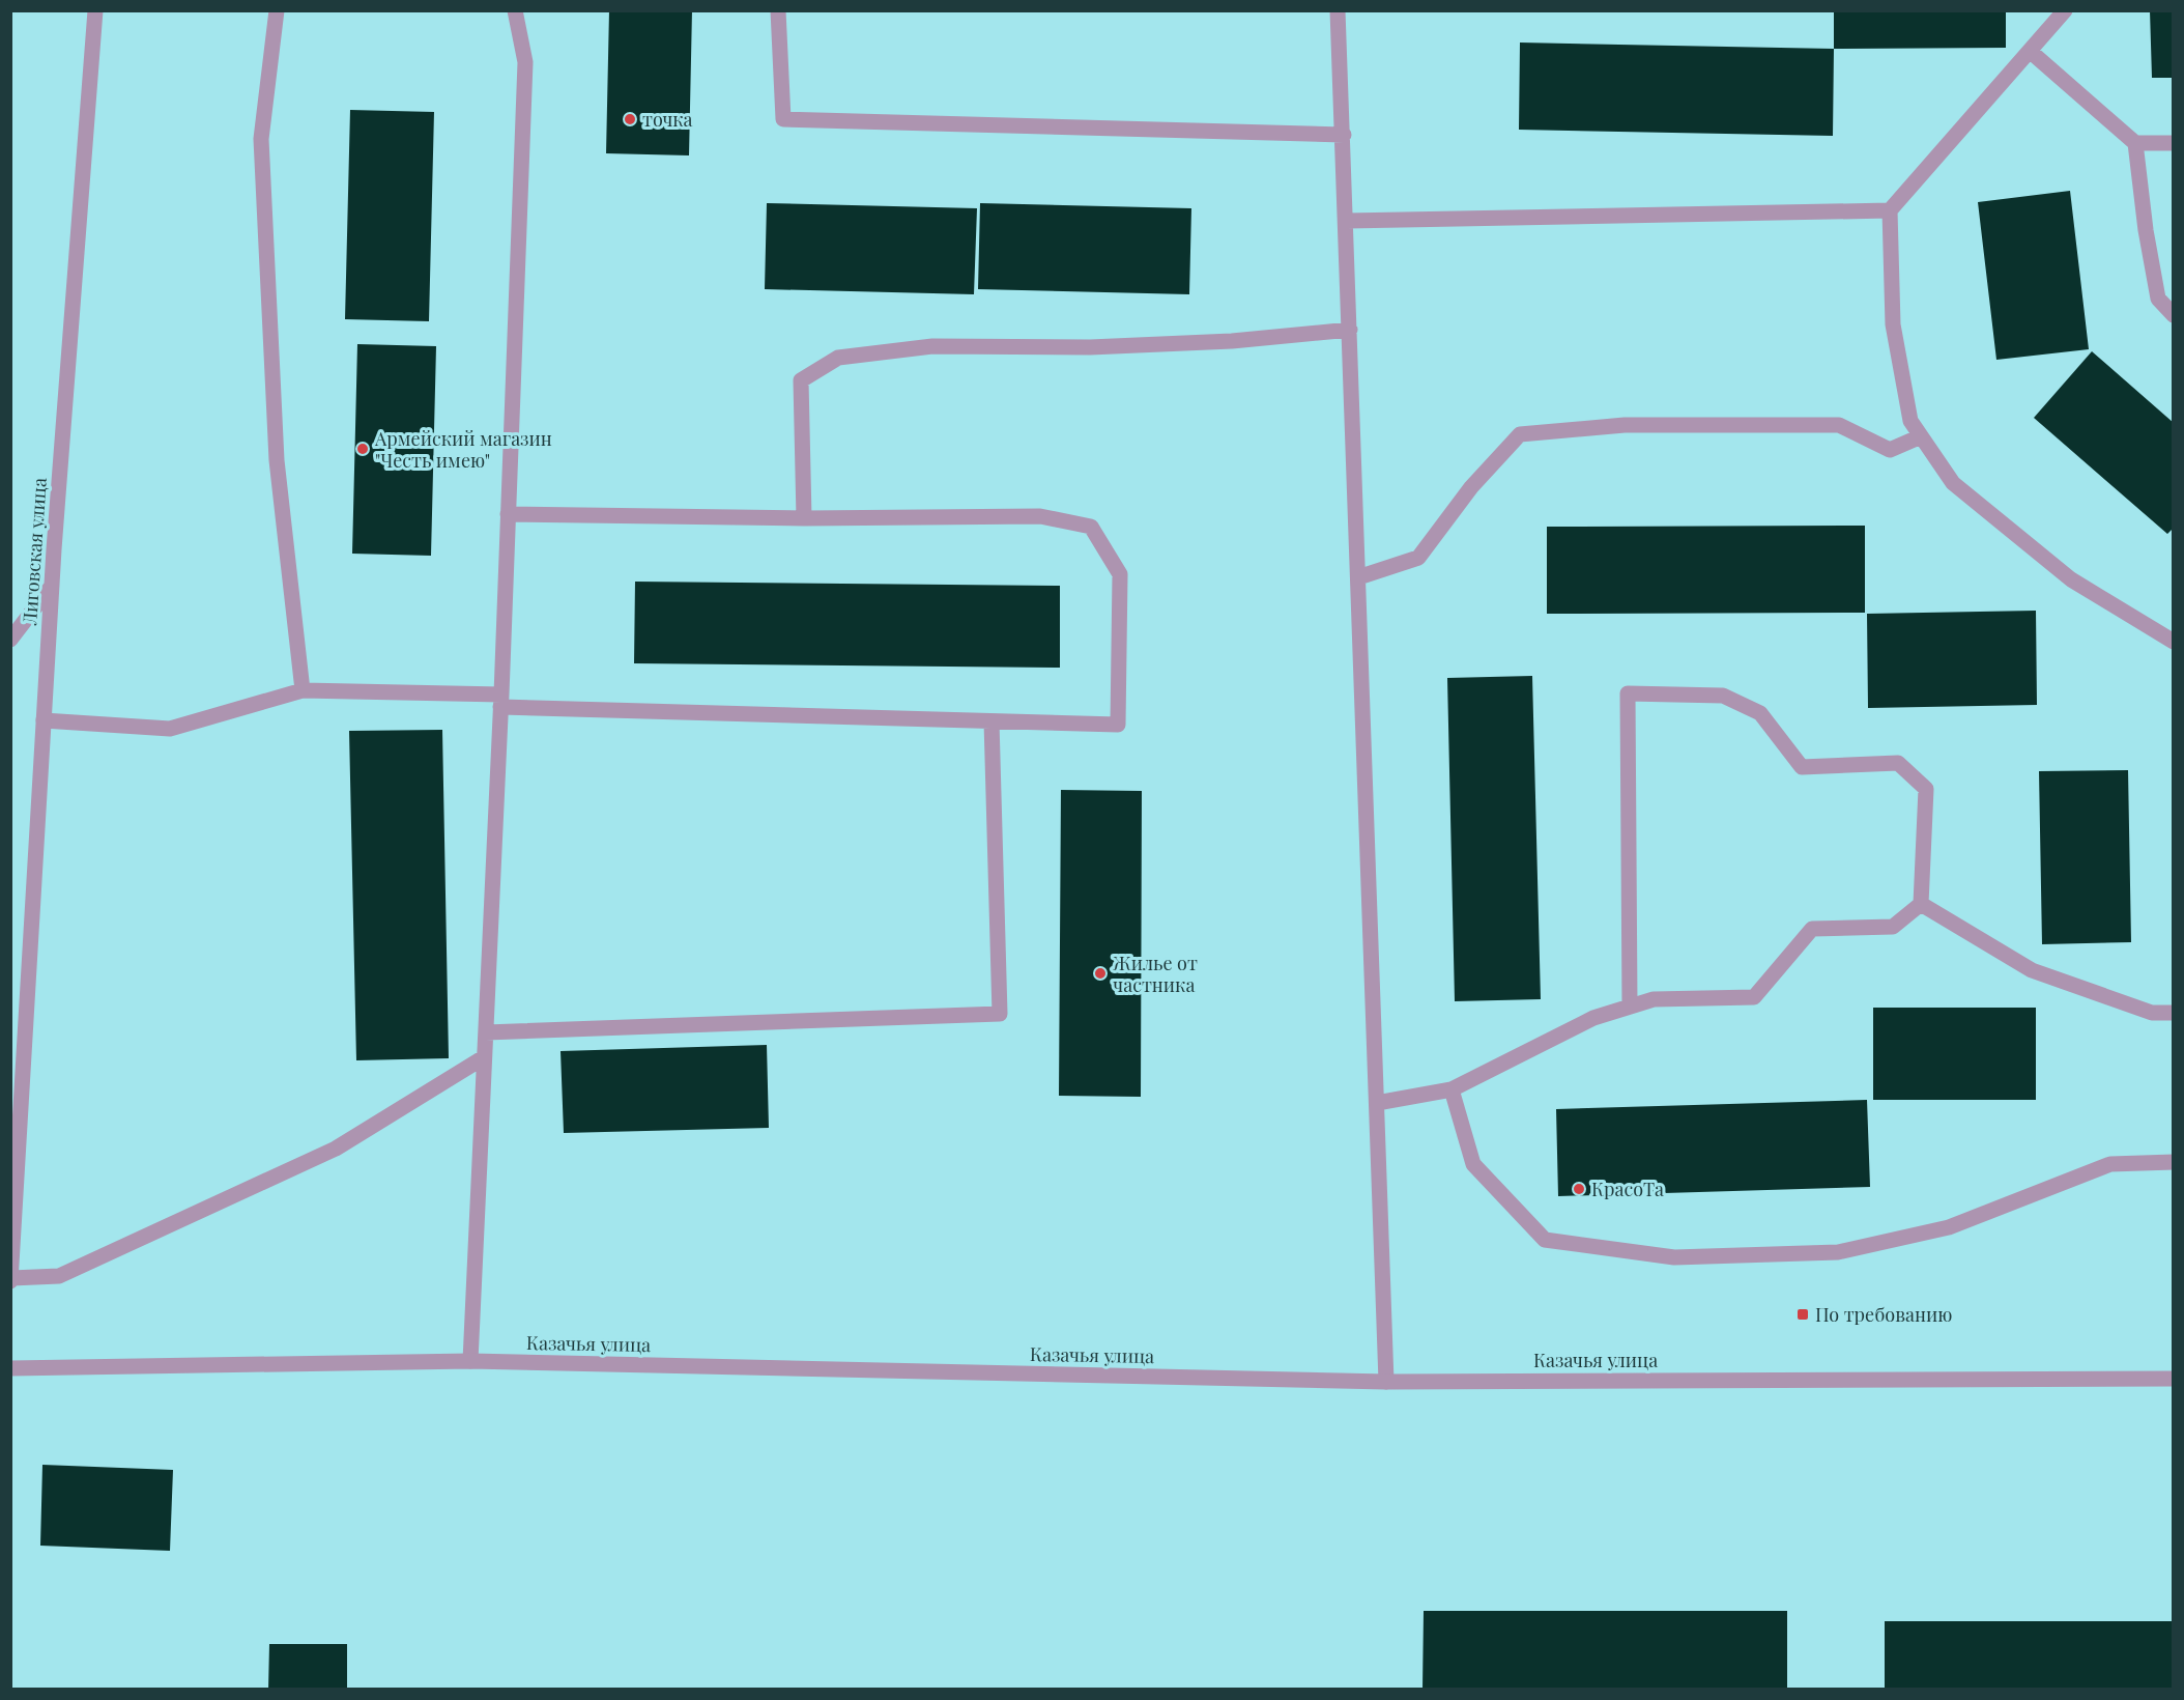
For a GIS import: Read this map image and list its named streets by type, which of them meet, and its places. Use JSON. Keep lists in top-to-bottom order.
{
  "streets": {
    "street": ["Лиговская улица", "Казачья улица"]
  },
  "places": {
    "other": [
      "точка",
      "Армейский магазин \"Честь имею\"",
      "Жилье от частника",
      "КрасоТа"
    ],
    "transit": ["По требованию"]
  }
}
